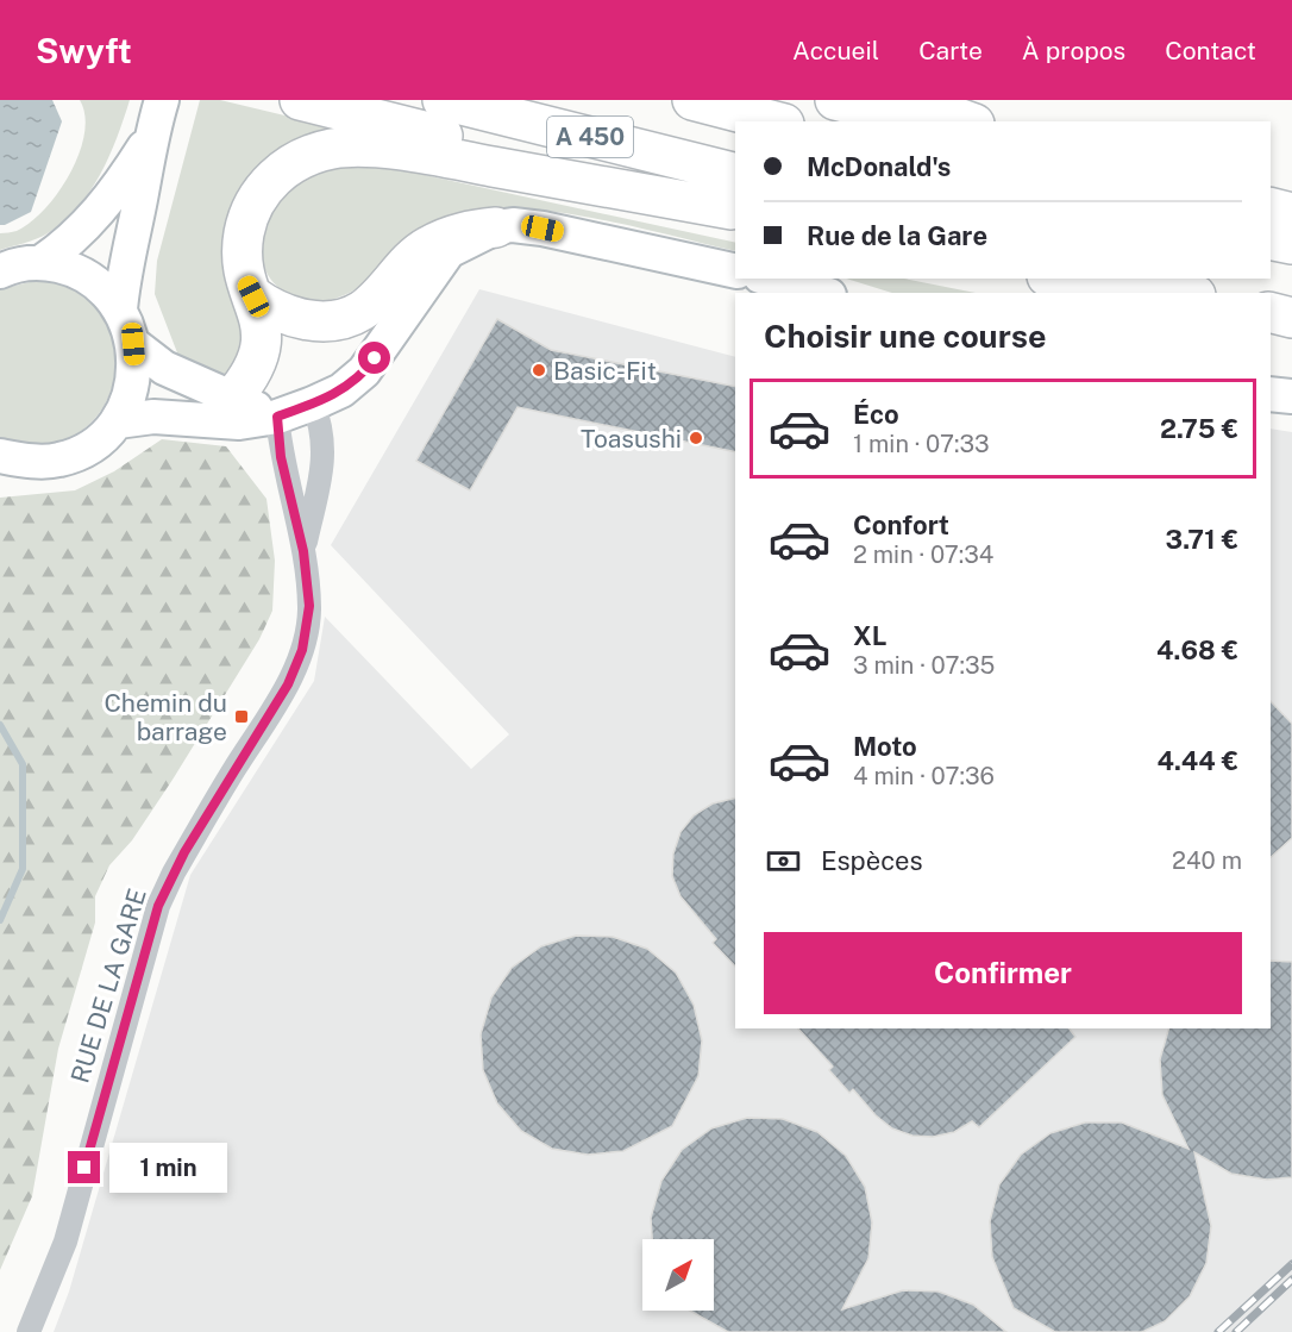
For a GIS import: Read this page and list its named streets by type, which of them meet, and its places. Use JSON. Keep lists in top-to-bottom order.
{
  "streets": {
    "highway": ["A 450"],
    "street": ["RUE DE LA GARE"]
  },
  "places": {
    "other": ["Basic-Fit", "Toasushi"],
    "transit": ["Chemin du barrage"]
  },
  "north": "top right",
  "page": {
    "header": "Swyft",
    "nav": [
      "Accueil",
      "Carte",
      "À propos",
      "Contact"
    ],
    "banner": ["McDonald's", "Rue de la Gare"],
    "heading": "Choisir une course",
    "list": [
      {
        "name": "Éco",
        "note": "1 min · 07:33",
        "value": "2.75 €"
      },
      {
        "name": "Confort",
        "note": "2 min · 07:34",
        "value": "3.71 €"
      },
      {
        "name": "XL",
        "note": "3 min · 07:35",
        "value": "4.68 €"
      },
      {
        "name": "Moto",
        "note": "4 min · 07:36",
        "value": "4.44 €"
      }
    ],
    "pay": ["Espèces", "240 m"],
    "buttons": "Confirmer",
    "bubble": "1 min"
  }
}
